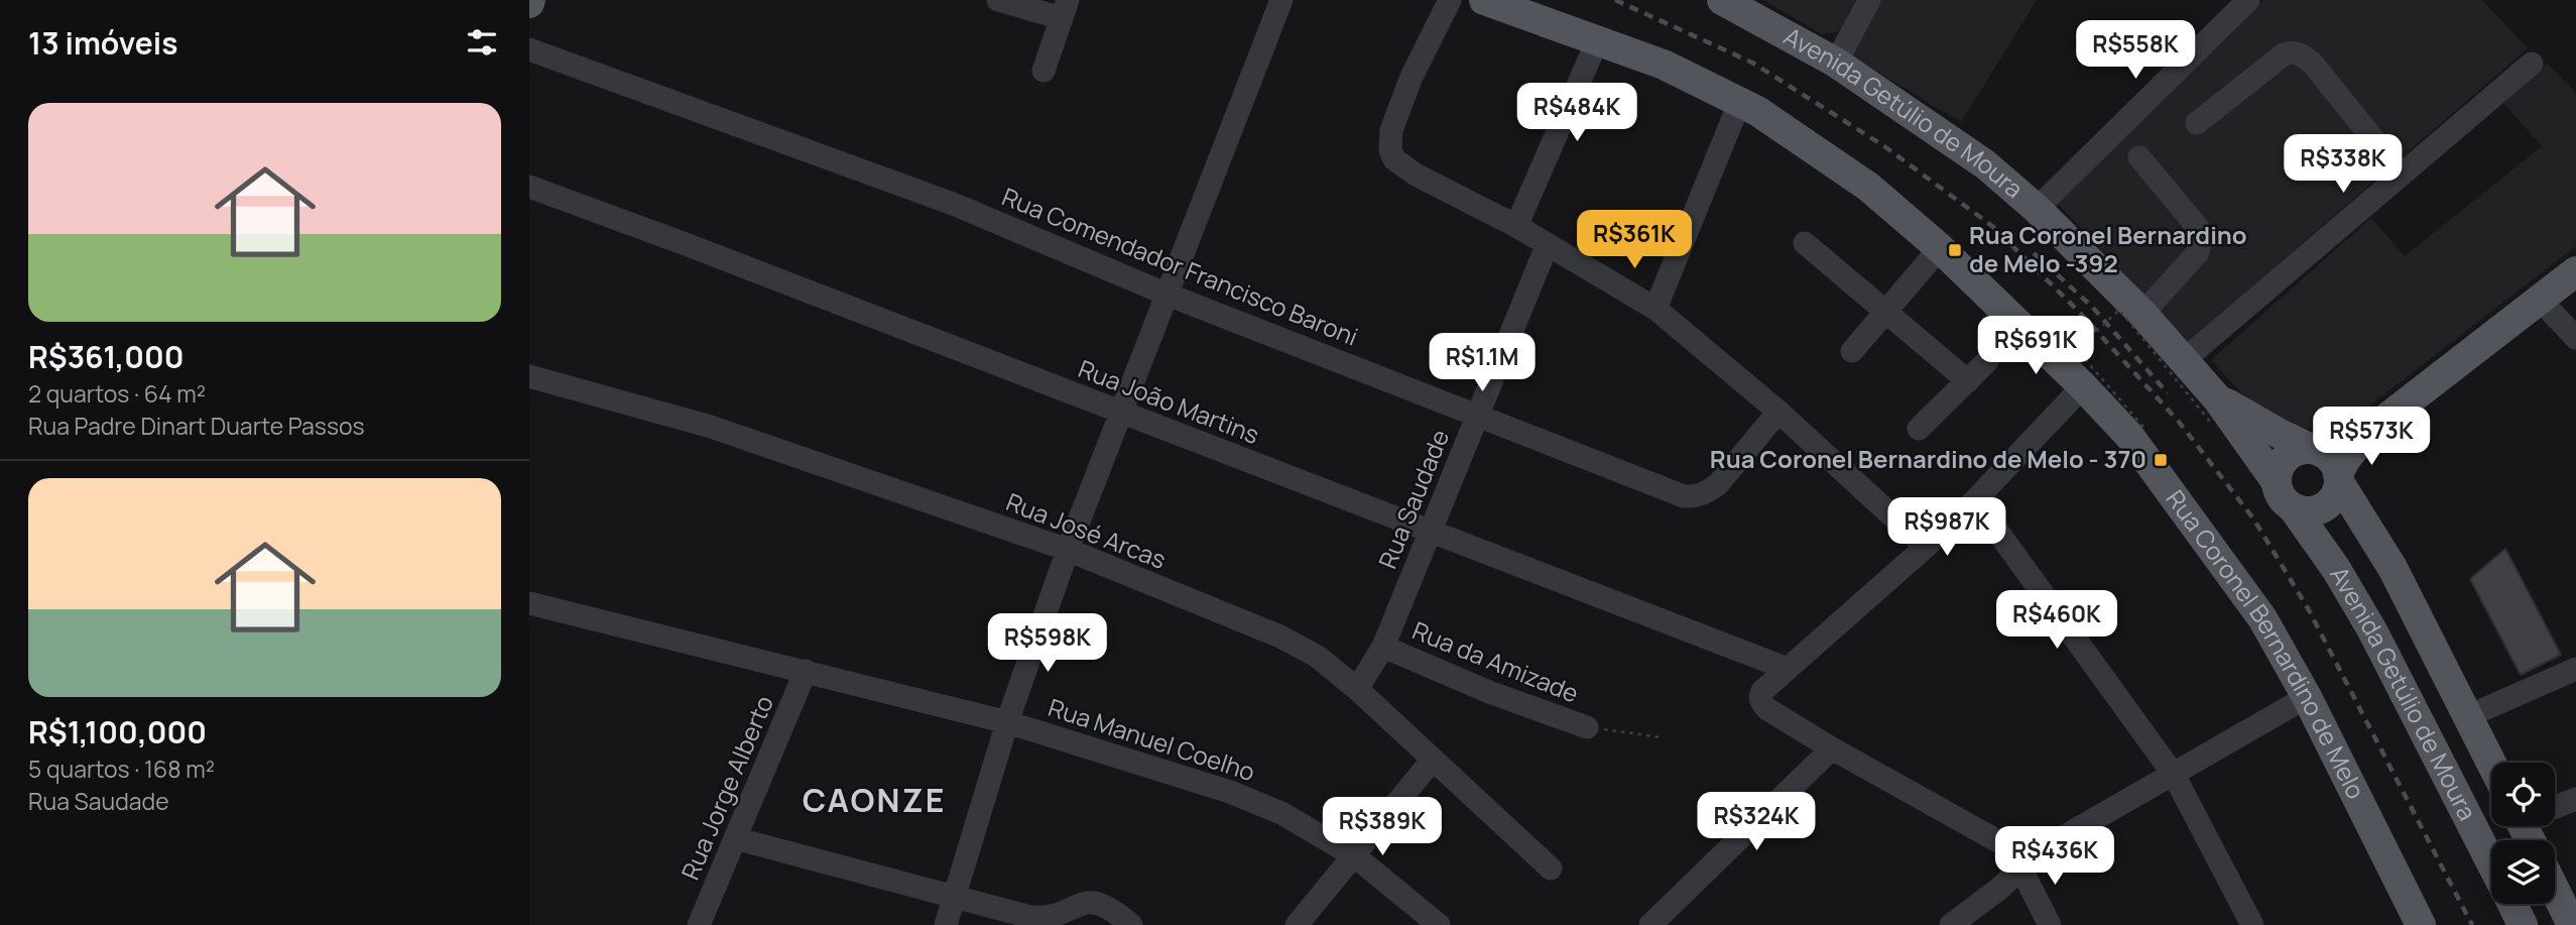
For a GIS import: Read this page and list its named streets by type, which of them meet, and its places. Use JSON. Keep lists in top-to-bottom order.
{
  "streets": {
    "main road": ["Avenida Getúlio de Moura", "Rua Coronel Bernardino de Melo"],
    "street": [
      "Rua Comendador Francisco Baroni",
      "Rua João Martins",
      "Rua Saudade",
      "Rua José Arcas",
      "Rua da Amizade",
      "Rua Manuel Coelho",
      "Rua Jorge Alberto"
    ]
  },
  "crossings": [
    ["Rua Comendador Francisco Baroni", "Rua Saudade"],
    ["Rua João Martins", "Rua Saudade"],
    ["Rua Saudade", "Rua José Arcas"],
    ["Rua Saudade", "Rua da Amizade"],
    ["Rua Manuel Coelho", "Rua Jorge Alberto"]
  ],
  "districts": ["CAONZE"],
  "places": {
    "transit": ["Rua Coronel Bernardino de Melo -392", "Rua Coronel Bernardino de Melo - 370"]
  },
  "page": {
    "heading": "13 imóveis",
    "price": [
      "R$558K",
      "R$484K",
      "R$338K",
      "R$361K",
      "R$691K",
      "R$1.1M",
      "R$573K",
      "R$987K",
      "R$460K",
      "R$598K",
      "R$324K",
      "R$389K",
      "R$436K"
    ],
    "list": [
      {
        "name": "R$361,000",
        "note": "2 quartos · 64 m² · Rua Padre Dinart Duarte Passos"
      },
      {
        "name": "R$1,100,000",
        "note": "5 quartos · 168 m² · Rua Saudade"
      }
    ]
  }
}
